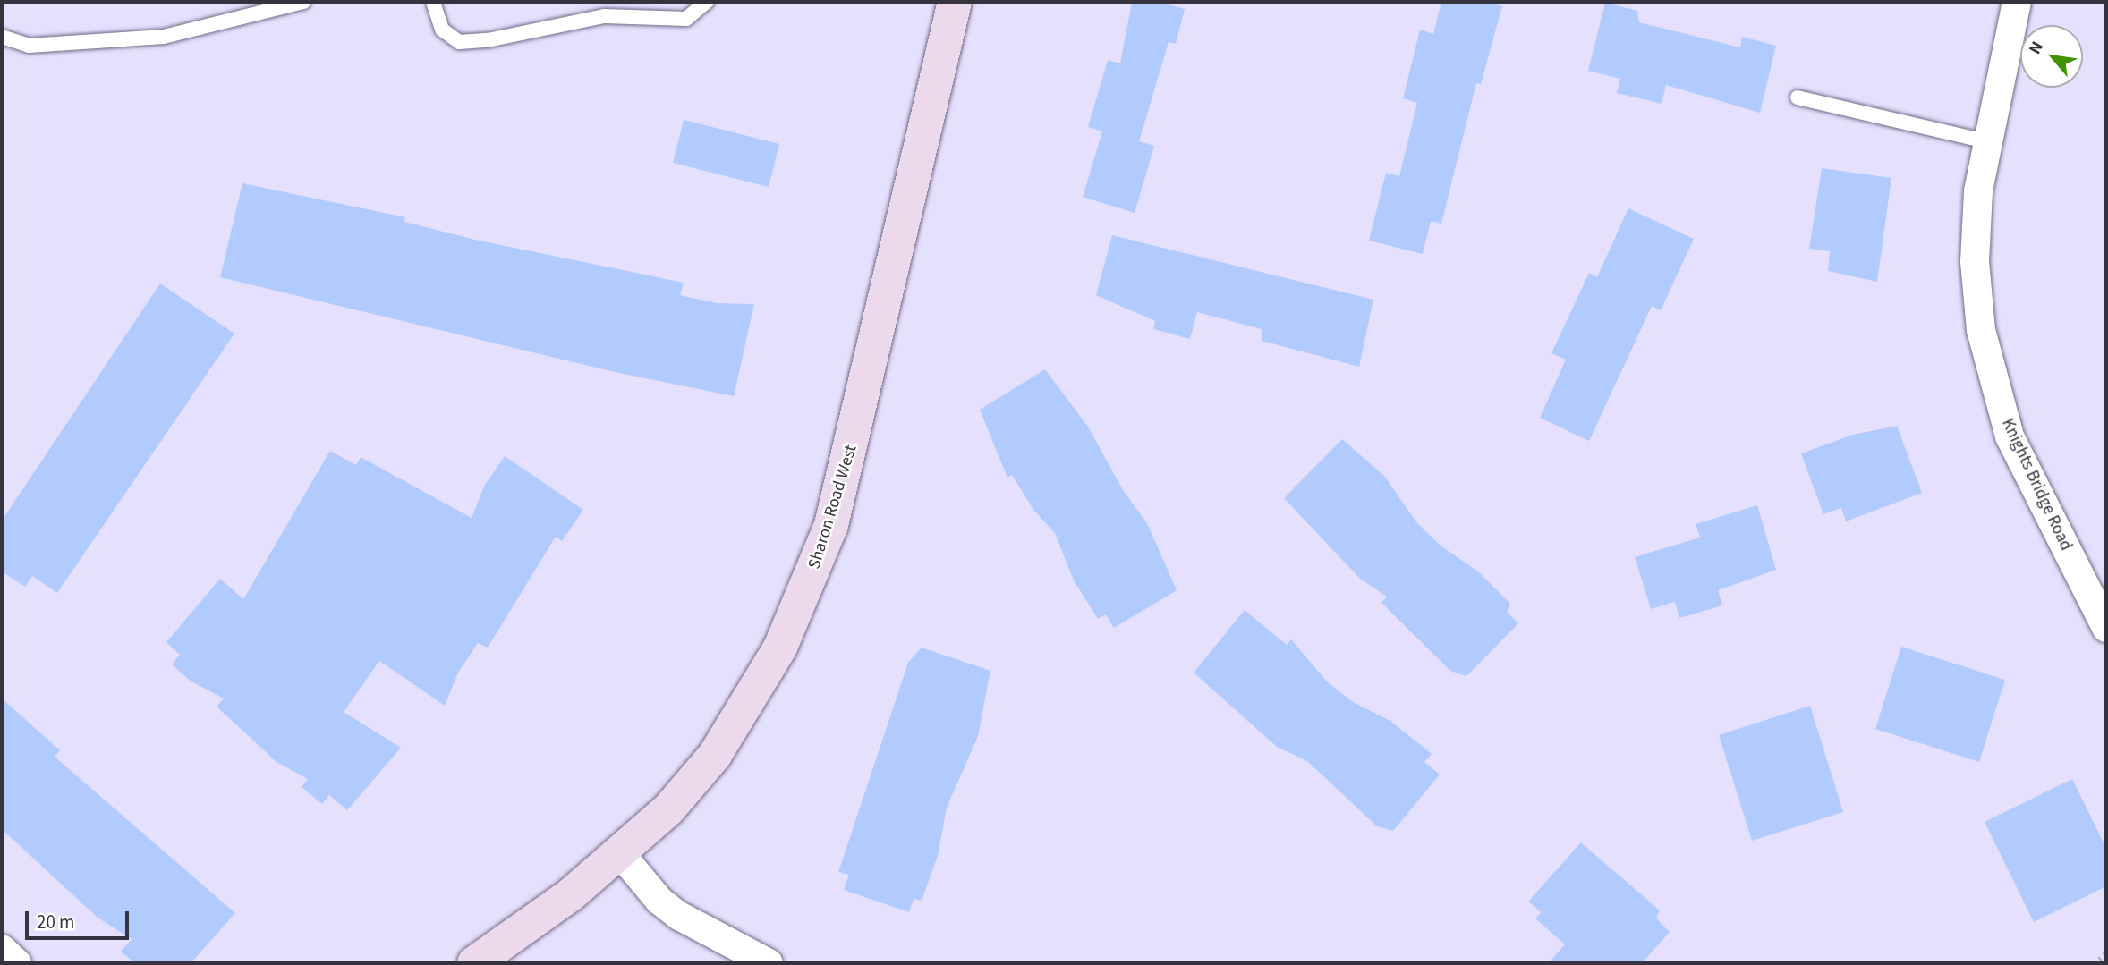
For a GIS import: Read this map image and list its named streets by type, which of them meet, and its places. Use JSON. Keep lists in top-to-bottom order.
{
  "streets": {
    "main road": ["Sharon Road West"],
    "street": ["Knights Bridge Road"]
  },
  "scale_bar": "20 m",
  "north": "top left"
}
